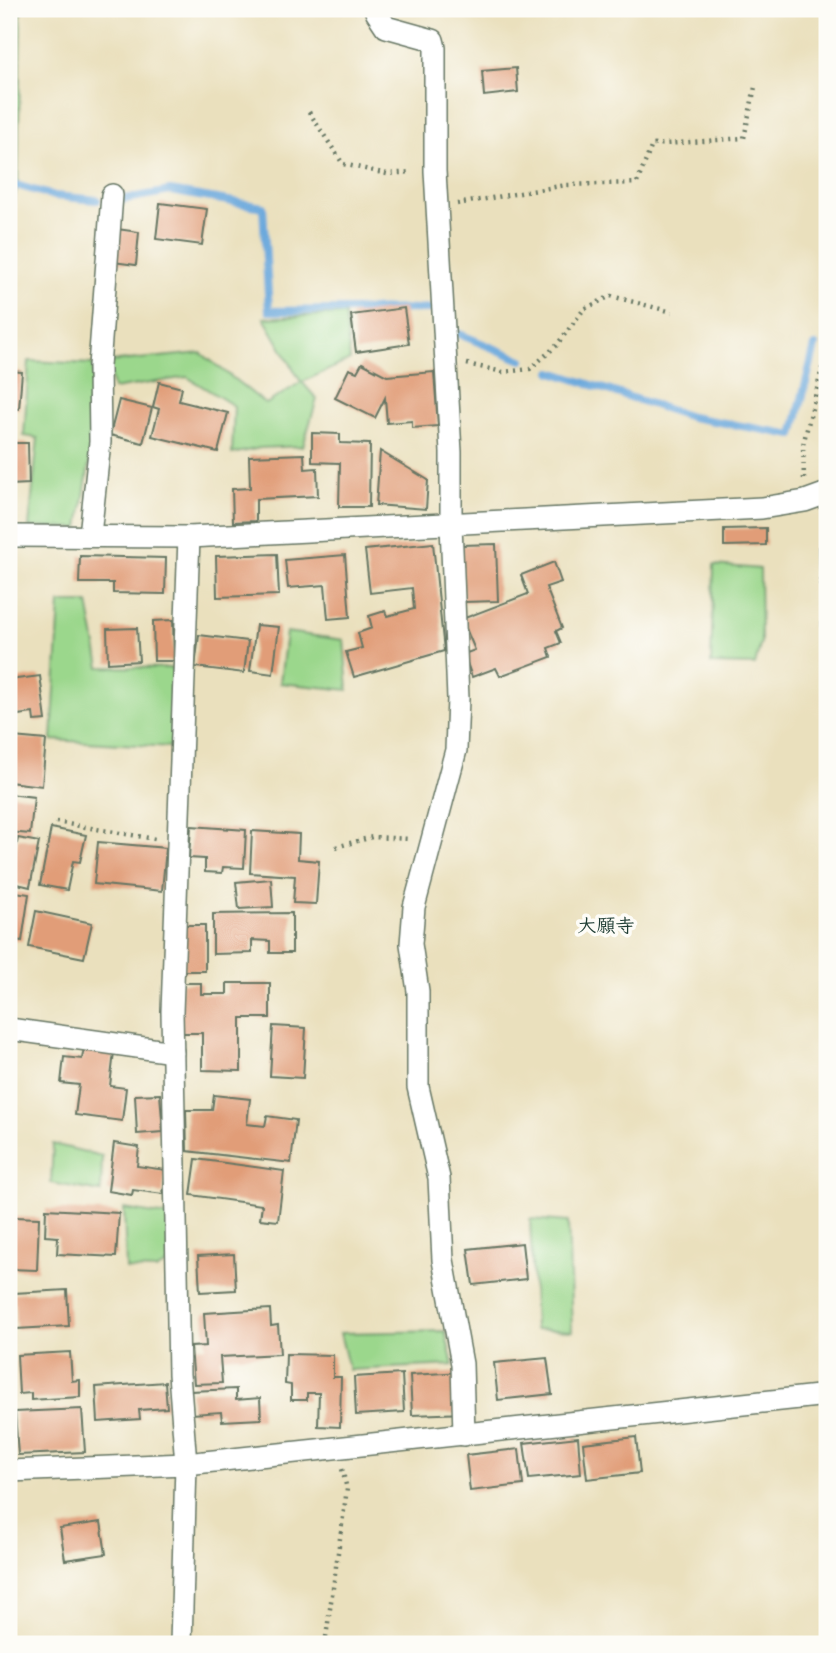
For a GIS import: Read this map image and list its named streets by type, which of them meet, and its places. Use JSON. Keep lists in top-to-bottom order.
{
  "districts": ["大願寺"]
}
